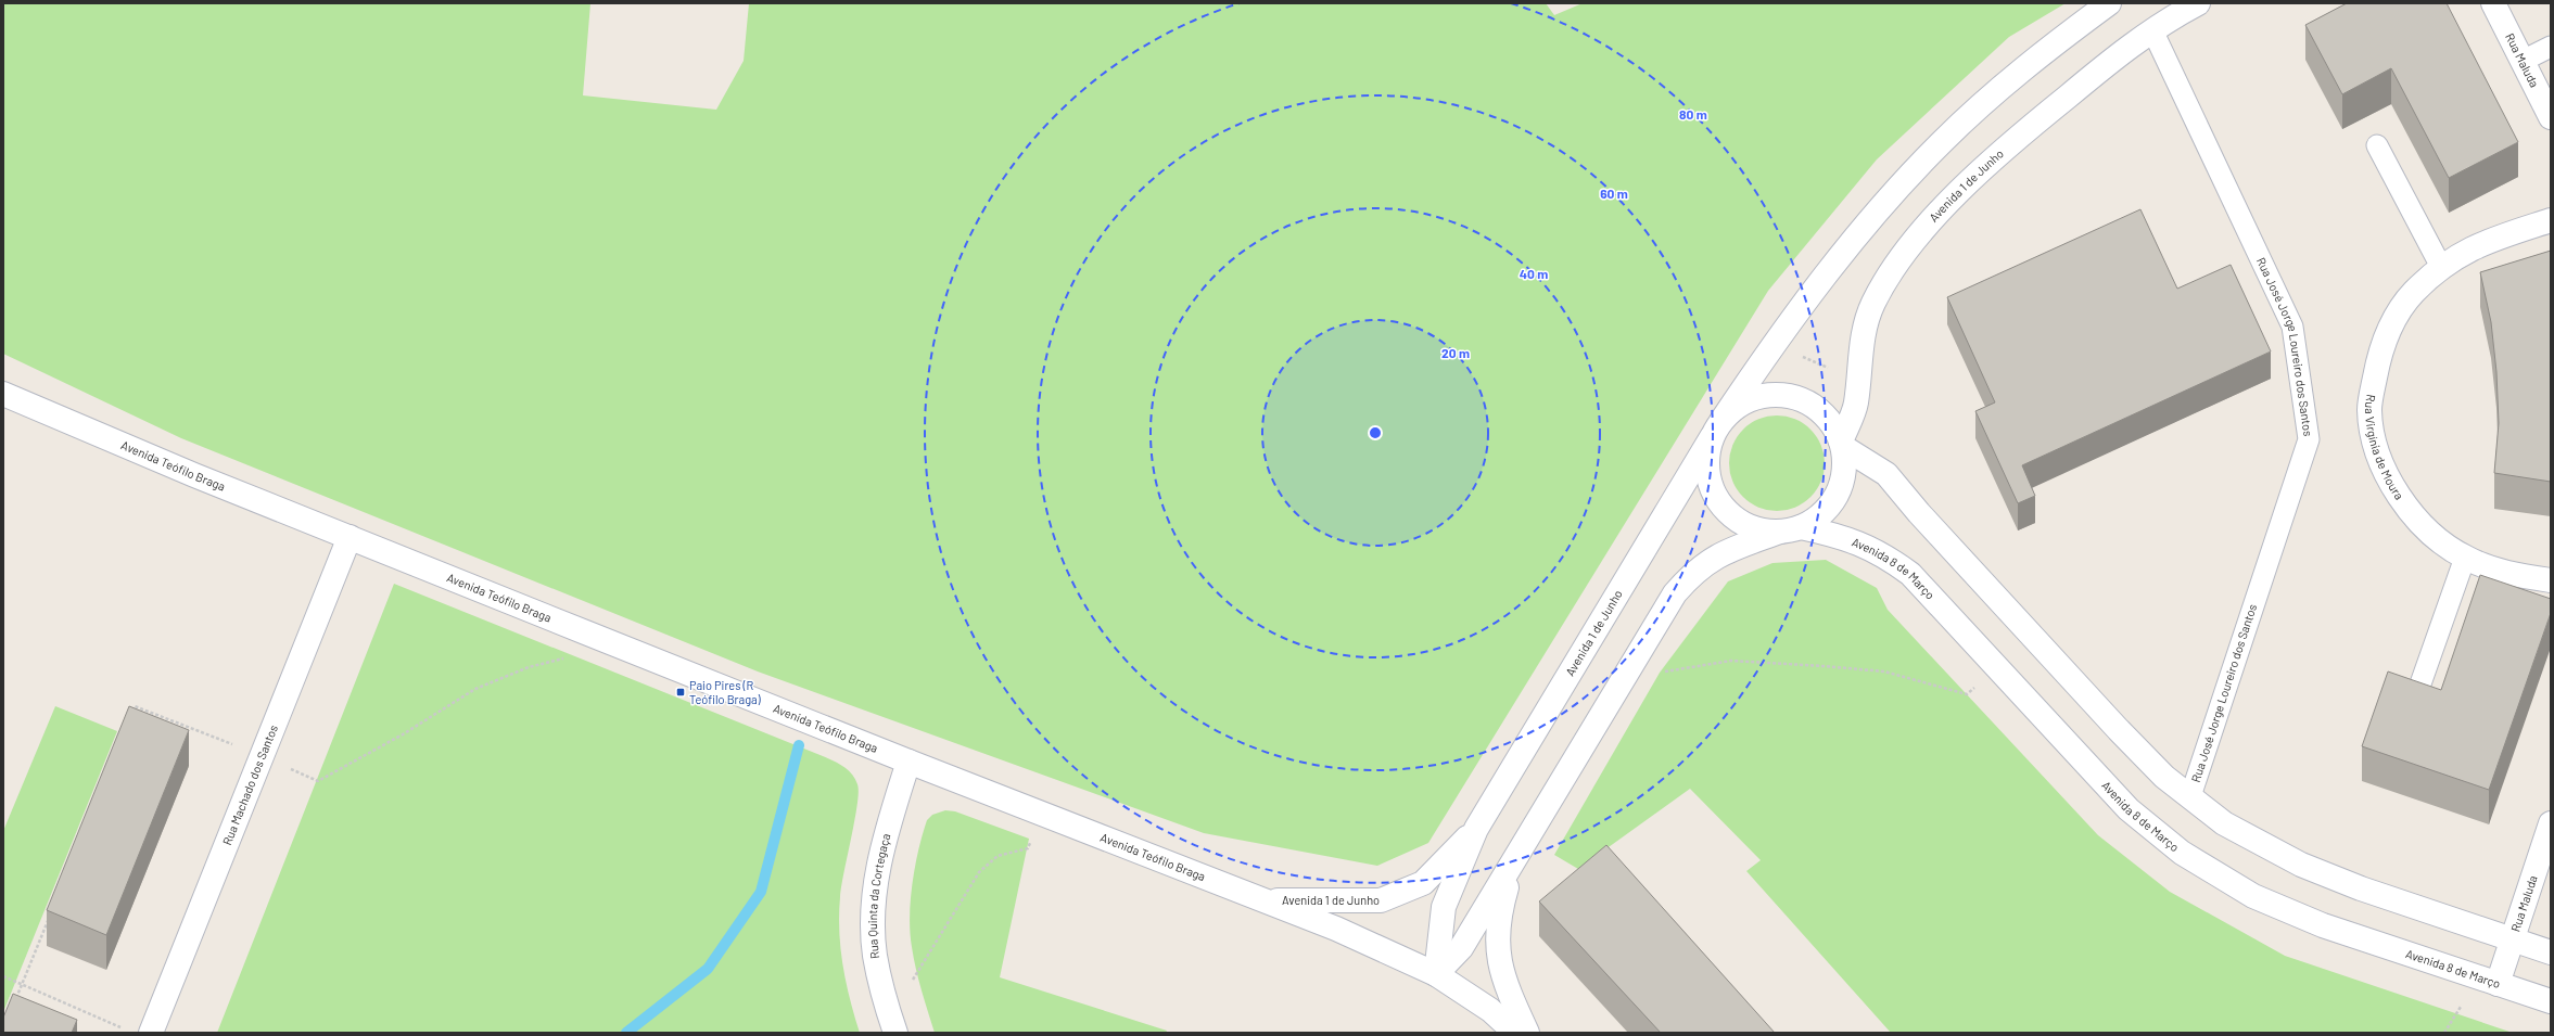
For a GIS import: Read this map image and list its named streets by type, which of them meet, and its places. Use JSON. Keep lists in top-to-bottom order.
{
  "streets": {
    "street": [
      "Rua Maluda",
      "Avenida 1 de Junho",
      "Rua Virgínia de Moura",
      "Avenida Teófilo Braga",
      "Avenida 8 de Março",
      "Rua Machado dos Santos",
      "Rua Quinta da Cortegaça"
    ],
    "lane": ["Rua José Jorge Loureiro dos Santos"]
  },
  "crossings": [
    ["Rua Maluda", "Avenida 8 de Março"],
    ["Avenida 1 de Junho", "Rua José Jorge Loureiro dos Santos"],
    ["Avenida 1 de Junho", "Avenida Teófilo Braga"],
    ["Avenida 1 de Junho", "Avenida 8 de Março"],
    ["Avenida Teófilo Braga", "Rua Machado dos Santos"],
    ["Avenida Teófilo Braga", "Rua Quinta da Cortegaça"]
  ],
  "places": {
    "transit": ["Paio Pires (R Teófilo Braga)"]
  },
  "rings": [
    "80 m",
    "60 m",
    "40 m",
    "20 m"
  ]
}
